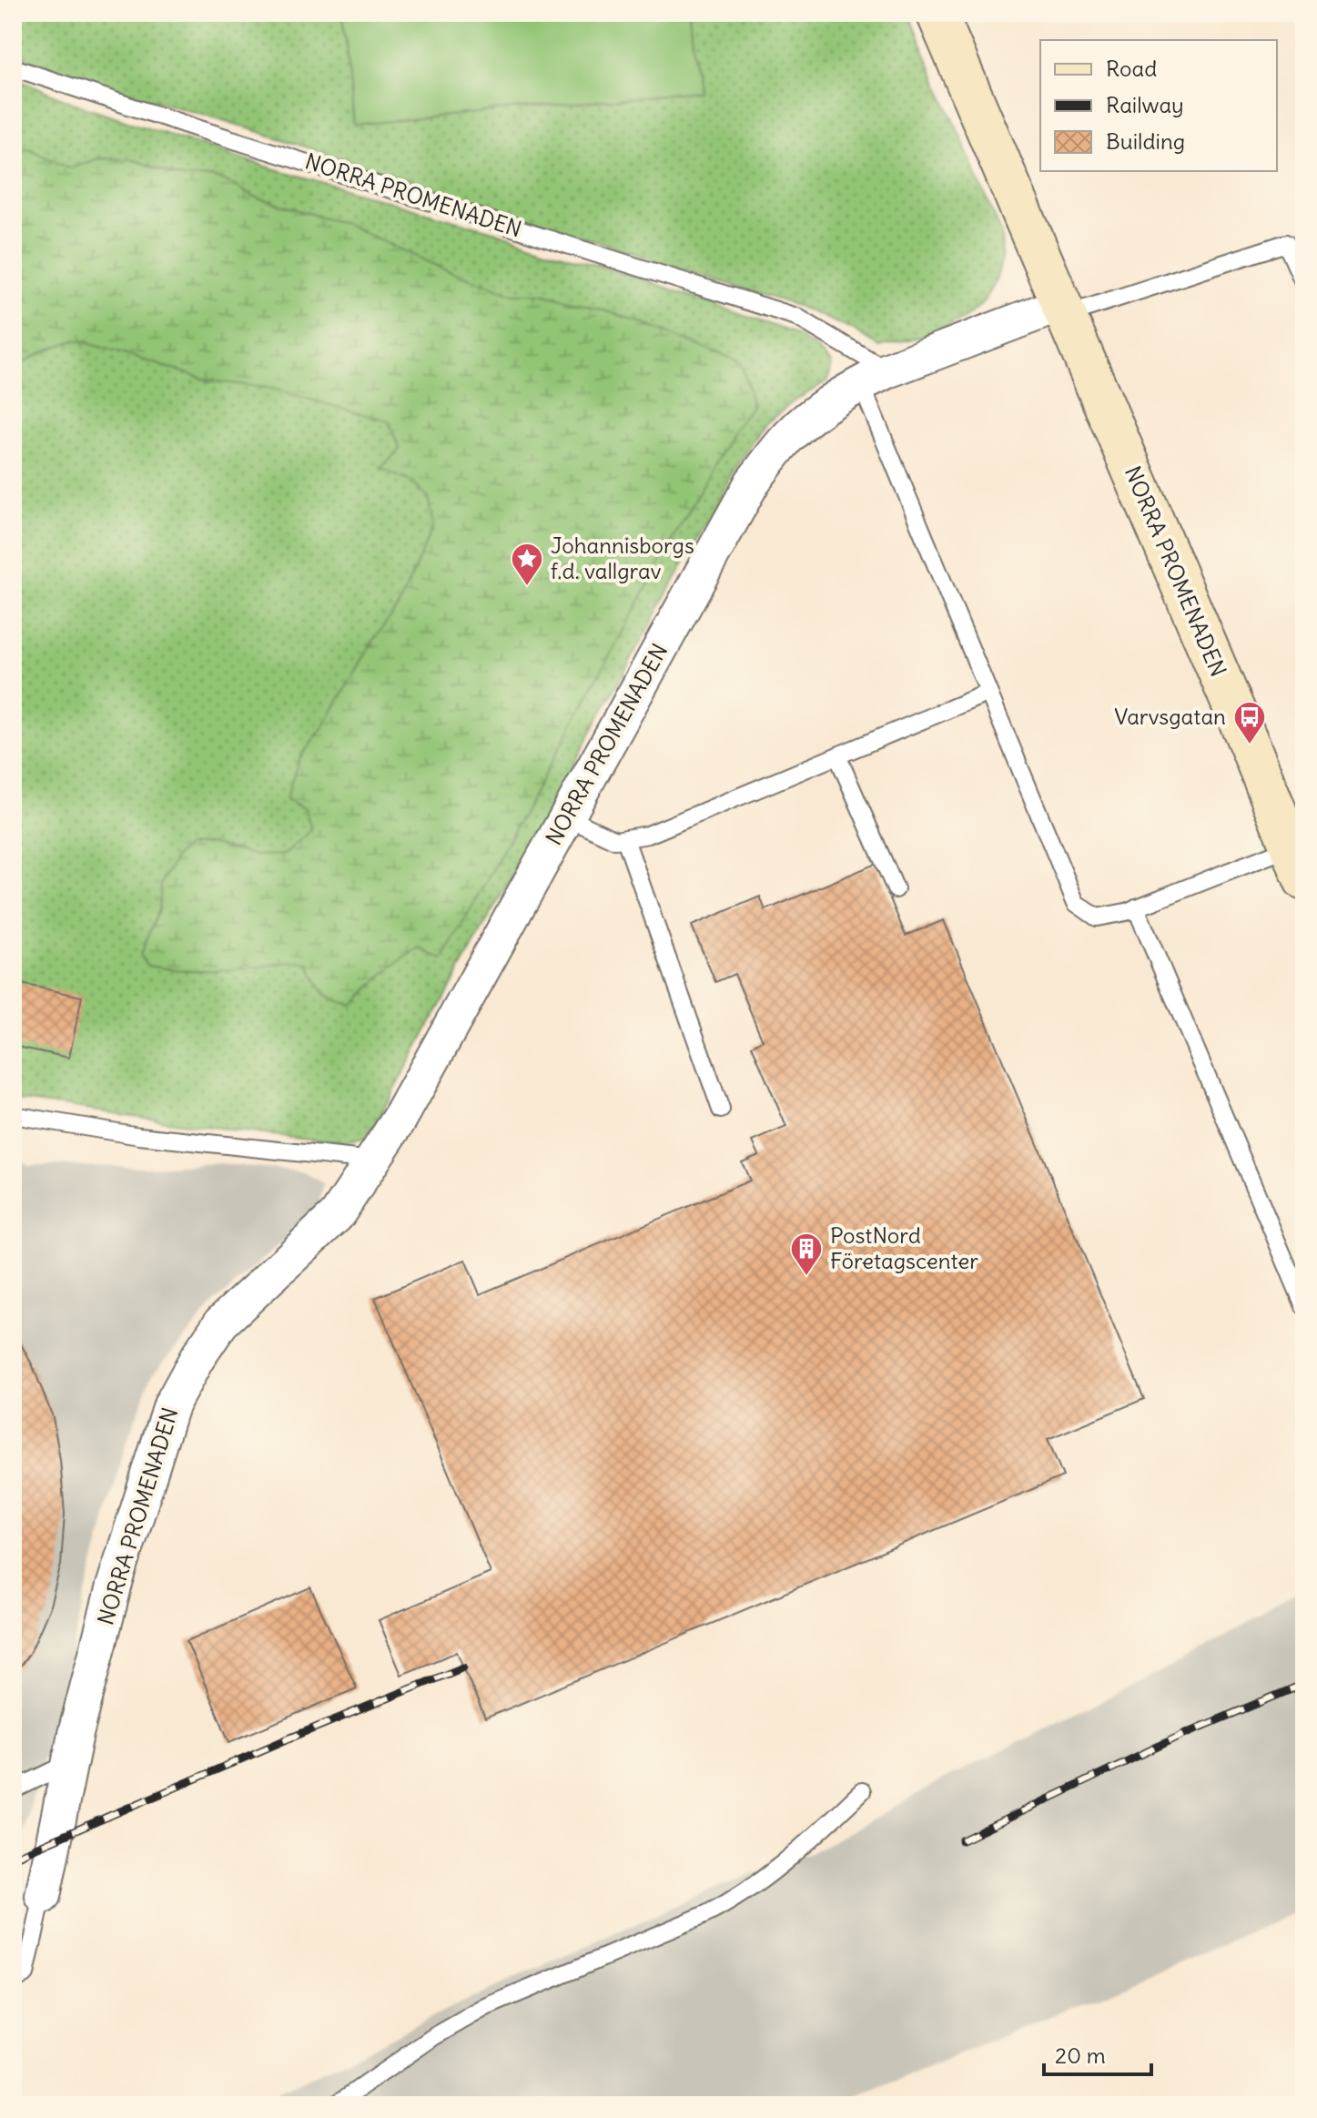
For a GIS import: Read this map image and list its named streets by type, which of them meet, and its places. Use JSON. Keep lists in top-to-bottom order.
{
  "streets": {
    "street": ["NORRA PROMENADEN"]
  },
  "places": {
    "place": ["Johannisborgs f.d. vallgrav"],
    "bus stop": ["Varvsgatan"],
    "building": ["PostNord Företagscenter"]
  },
  "legend": ["Road", "Railway", "Building"],
  "scale_bar": "20 m"
}
